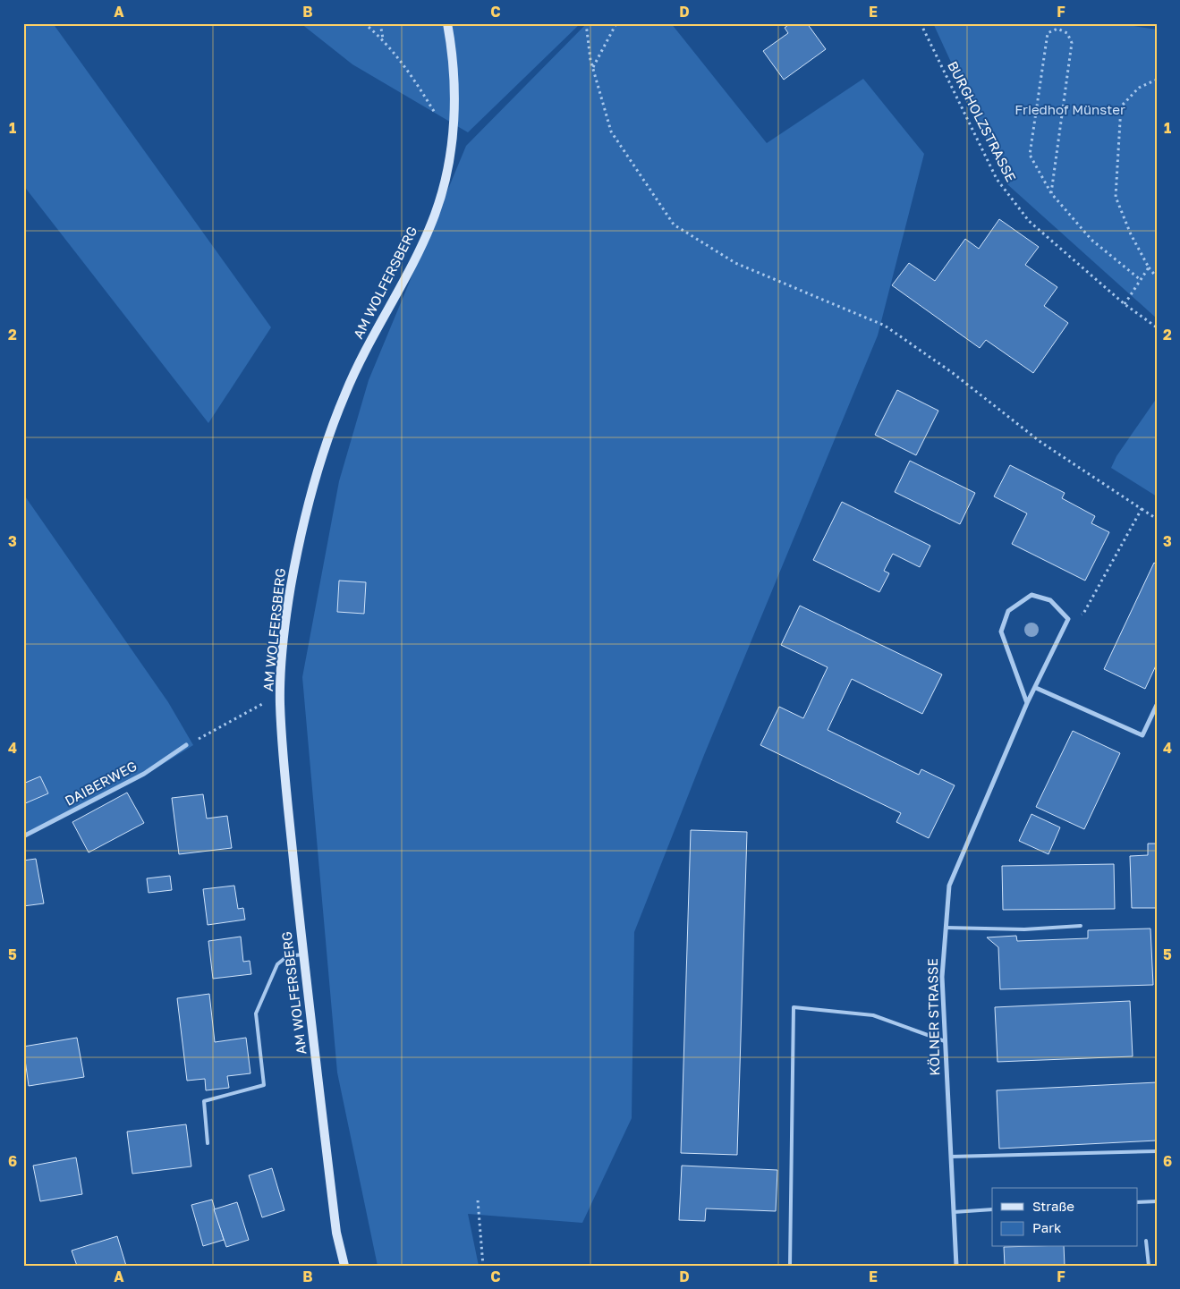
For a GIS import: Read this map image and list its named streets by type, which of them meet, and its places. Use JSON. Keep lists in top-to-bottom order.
{
  "streets": {
    "main road": ["AM WOLFERSBERG"],
    "street": ["DAIBERWEG", "KÖLNER STRASSE"],
    "path": ["BURGHOLZSTRASSE"]
  },
  "parks": ["Friedhof Münster"],
  "legend": ["Straße", "Park"],
  "grid": {
    "columns": [
      "A",
      "B",
      "C",
      "D",
      "E",
      "F"
    ],
    "rows": [
      "1",
      "2",
      "3",
      "4",
      "5",
      "6"
    ]
  }
}
